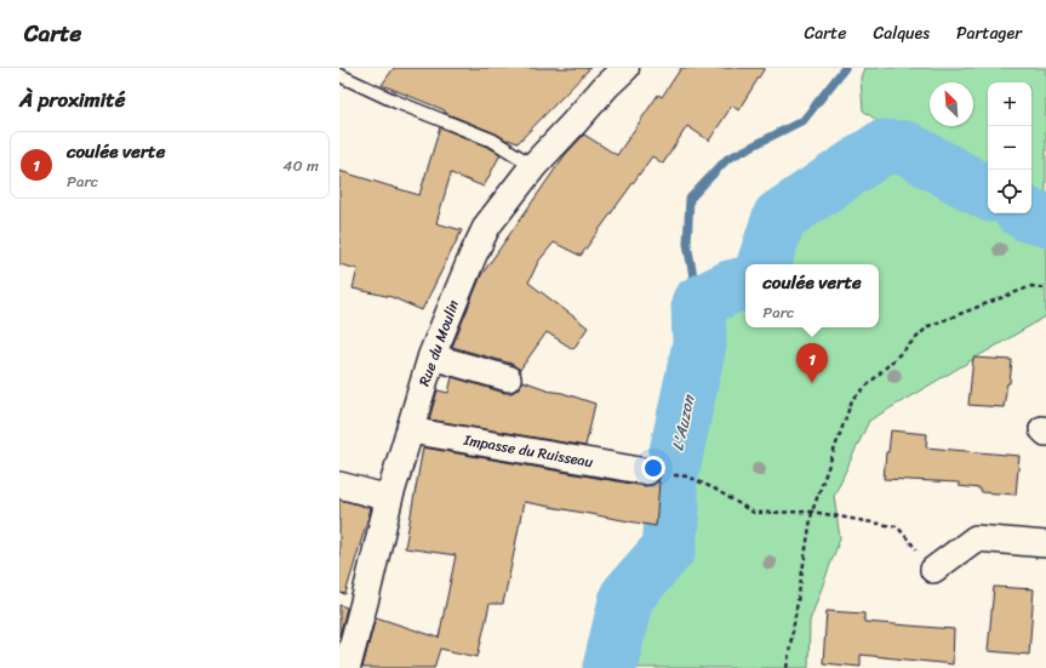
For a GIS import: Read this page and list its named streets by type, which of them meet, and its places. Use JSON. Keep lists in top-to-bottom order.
{
  "streets": {
    "main road": ["Rue du Moulin"],
    "street": ["Impasse du Ruisseau"]
  },
  "crossings": [
    ["Rue du Moulin", "Impasse du Ruisseau"]
  ],
  "water": ["L'Auzon"],
  "north": "top left",
  "page": {
    "header": "Carte",
    "nav": ["Carte", "Calques", "Partager"],
    "heading": "À proximité",
    "map_buttons": ["+", "−"],
    "list": [
      {
        "mark": "1",
        "name": "coulée verte",
        "note": "Parc",
        "value": "40 m"
      }
    ],
    "popup": ["coulée verte", "Parc"],
    "pins": "1"
  }
}
